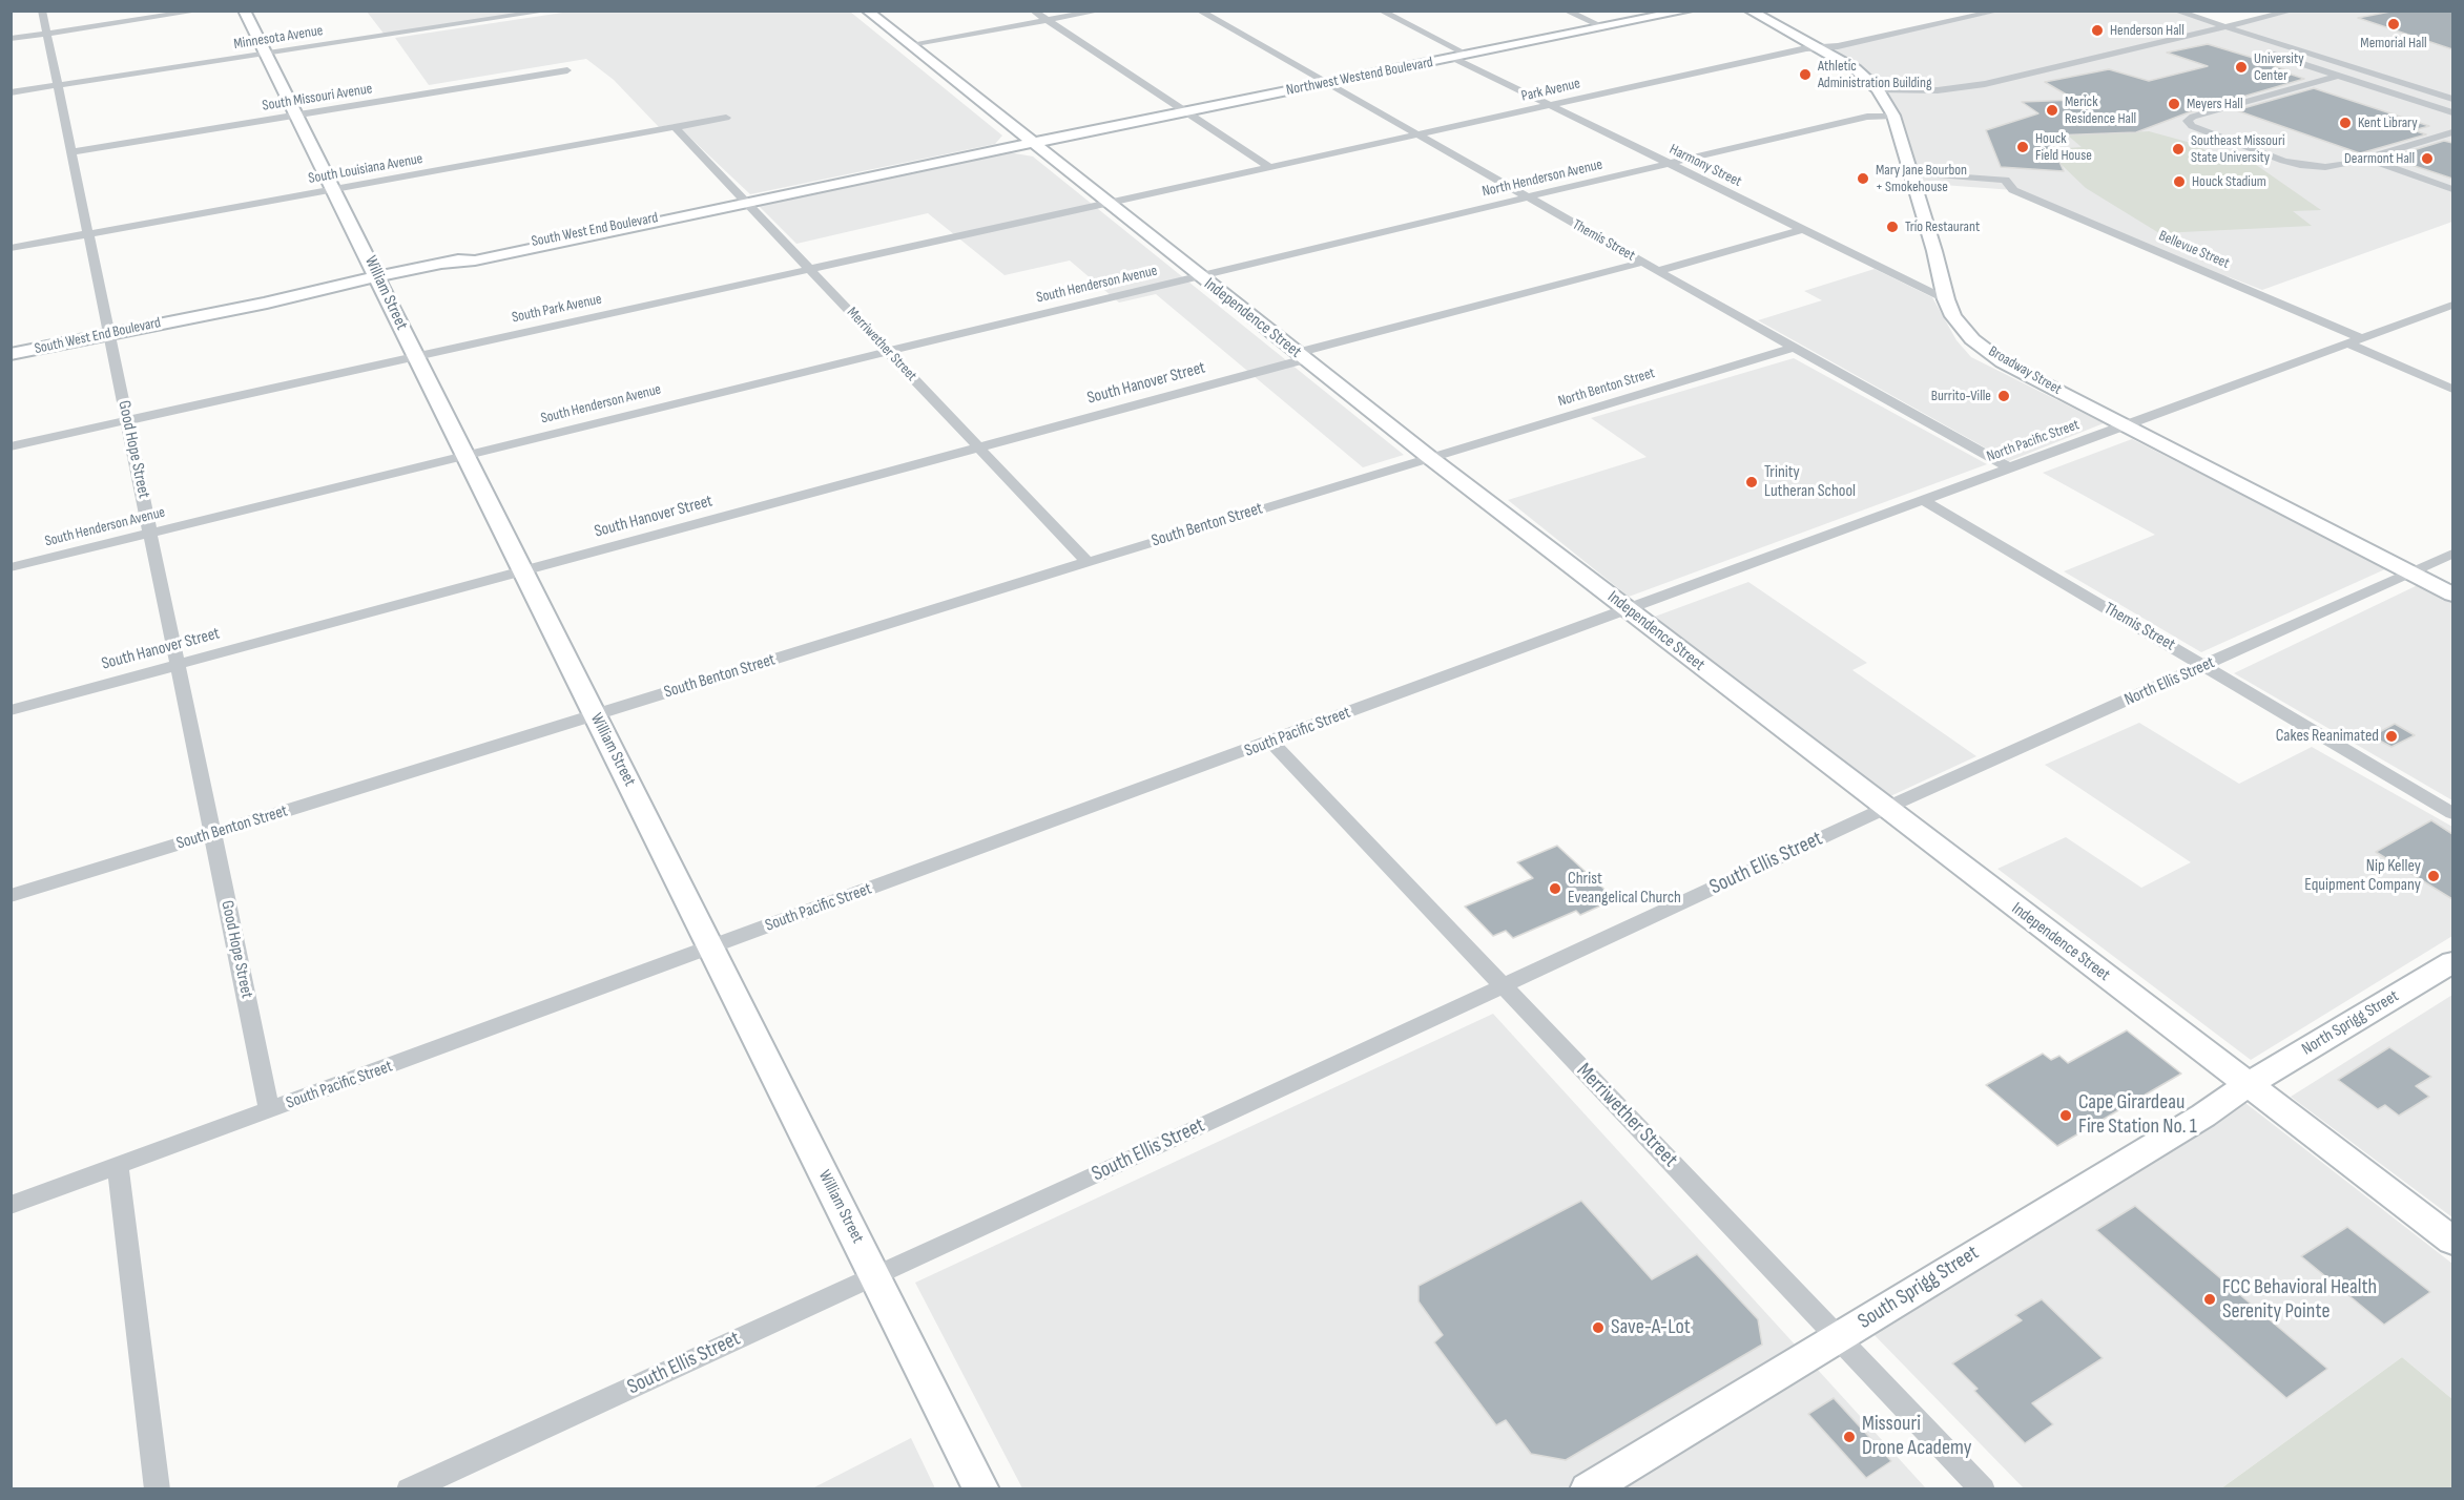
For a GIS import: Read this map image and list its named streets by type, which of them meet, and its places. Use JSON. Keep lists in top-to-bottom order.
{
  "streets": {
    "main road": [
      "Northwest Westend Boulevard",
      "South West End Boulevard",
      "William Street",
      "Independence Street",
      "Broadway Street",
      "North Sprigg Street",
      "South Sprigg Street"
    ],
    "street": [
      "Minnesota Avenue",
      "Park Avenue",
      "South Missouri Avenue",
      "Harmony Street",
      "South Louisiana Avenue",
      "North Henderson Avenue",
      "Themis Street",
      "Bellevue Street",
      "South Henderson Avenue",
      "South Park Avenue",
      "Merriwether Street",
      "South Hanover Street",
      "North Benton Street",
      "North Pacific Street",
      "Good Hope Street",
      "South Benton Street",
      "North Ellis Street",
      "South Pacific Street",
      "South Ellis Street"
    ]
  },
  "crossings": [
    ["Minnesota Avenue", "William Street"],
    ["Minnesota Avenue", "Good Hope Street"],
    ["Northwest Westend Boulevard", "Harmony Street"],
    ["Northwest Westend Boulevard", "South West End Boulevard"],
    ["Northwest Westend Boulevard", "Themis Street"],
    ["Northwest Westend Boulevard", "Independence Street"],
    ["Park Avenue", "Harmony Street"],
    ["Park Avenue", "Themis Street"],
    ["Park Avenue", "South Park Avenue"],
    ["Park Avenue", "Independence Street"],
    ["Park Avenue", "Broadway Street"],
    ["South Missouri Avenue", "William Street"],
    ["South Missouri Avenue", "Good Hope Street"],
    ["Harmony Street", "North Henderson Avenue"],
    ["Harmony Street", "Broadway Street"],
    ["South Louisiana Avenue", "William Street"],
    ["South Louisiana Avenue", "Merriwether Street"],
    ["South Louisiana Avenue", "Good Hope Street"],
    ["North Henderson Avenue", "Themis Street"],
    ["North Henderson Avenue", "South Henderson Avenue"],
    ["North Henderson Avenue", "Independence Street"],
    ["North Henderson Avenue", "Broadway Street"],
    ["South West End Boulevard", "William Street"],
    ["South West End Boulevard", "Independence Street"],
    ["South West End Boulevard", "Merriwether Street"],
    ["South West End Boulevard", "Good Hope Street"],
    ["Themis Street", "South Hanover Street"],
    ["Themis Street", "North Benton Street"],
    ["Themis Street", "North Pacific Street"],
    ["Themis Street", "North Ellis Street"],
    ["Bellevue Street", "Broadway Street"],
    ["Bellevue Street", "North Pacific Street"],
    ["South Henderson Avenue", "William Street"],
    ["South Henderson Avenue", "Independence Street"],
    ["South Henderson Avenue", "Merriwether Street"],
    ["South Henderson Avenue", "Good Hope Street"],
    ["William Street", "South Park Avenue"],
    ["William Street", "South Hanover Street"],
    ["William Street", "South Benton Street"],
    ["William Street", "South Pacific Street"],
    ["William Street", "South Ellis Street"],
    ["South Park Avenue", "Independence Street"],
    ["South Park Avenue", "Merriwether Street"],
    ["South Park Avenue", "Good Hope Street"],
    ["Independence Street", "South Hanover Street"],
    ["Independence Street", "North Benton Street"],
    ["Independence Street", "North Pacific Street"],
    ["Independence Street", "South Benton Street"],
    ["Independence Street", "North Ellis Street"],
    ["Independence Street", "South Pacific Street"],
    ["Independence Street", "South Ellis Street"],
    ["Independence Street", "North Sprigg Street"],
    ["Independence Street", "South Sprigg Street"],
    ["Merriwether Street", "South Hanover Street"],
    ["Merriwether Street", "South Benton Street"],
    ["Merriwether Street", "South Pacific Street"],
    ["Merriwether Street", "South Ellis Street"],
    ["Merriwether Street", "South Sprigg Street"],
    ["Broadway Street", "North Pacific Street"],
    ["Broadway Street", "North Ellis Street"],
    ["South Hanover Street", "Good Hope Street"],
    ["North Benton Street", "South Benton Street"],
    ["North Pacific Street", "South Pacific Street"],
    ["Good Hope Street", "South Benton Street"],
    ["Good Hope Street", "South Pacific Street"],
    ["North Ellis Street", "South Ellis Street"],
    ["North Sprigg Street", "South Sprigg Street"]
  ],
  "places": [
    "Memorial Hall",
    "Henderson Hall",
    "University Center",
    "Athletic Administration Building",
    "Meyers Hall",
    "Merick Residence Hall",
    "Kent Library",
    "Houck Field House",
    "Southeast Missouri State University",
    "Dearmont Hall",
    "Mary Jane Bourbon + Smokehouse",
    "Houck Stadium",
    "Trio Restaurant",
    "Burrito-Ville",
    "Trinity Lutheran School",
    "Cakes Reanimated",
    "Nip Kelley Equipment Company",
    "Christ Eveangelical Church",
    "Cape Girardeau Fire Station No. 1",
    "FCC Behavioral Health Serenity Pointe",
    "Save-A-Lot",
    "Missouri Drone Academy"
  ]
}
